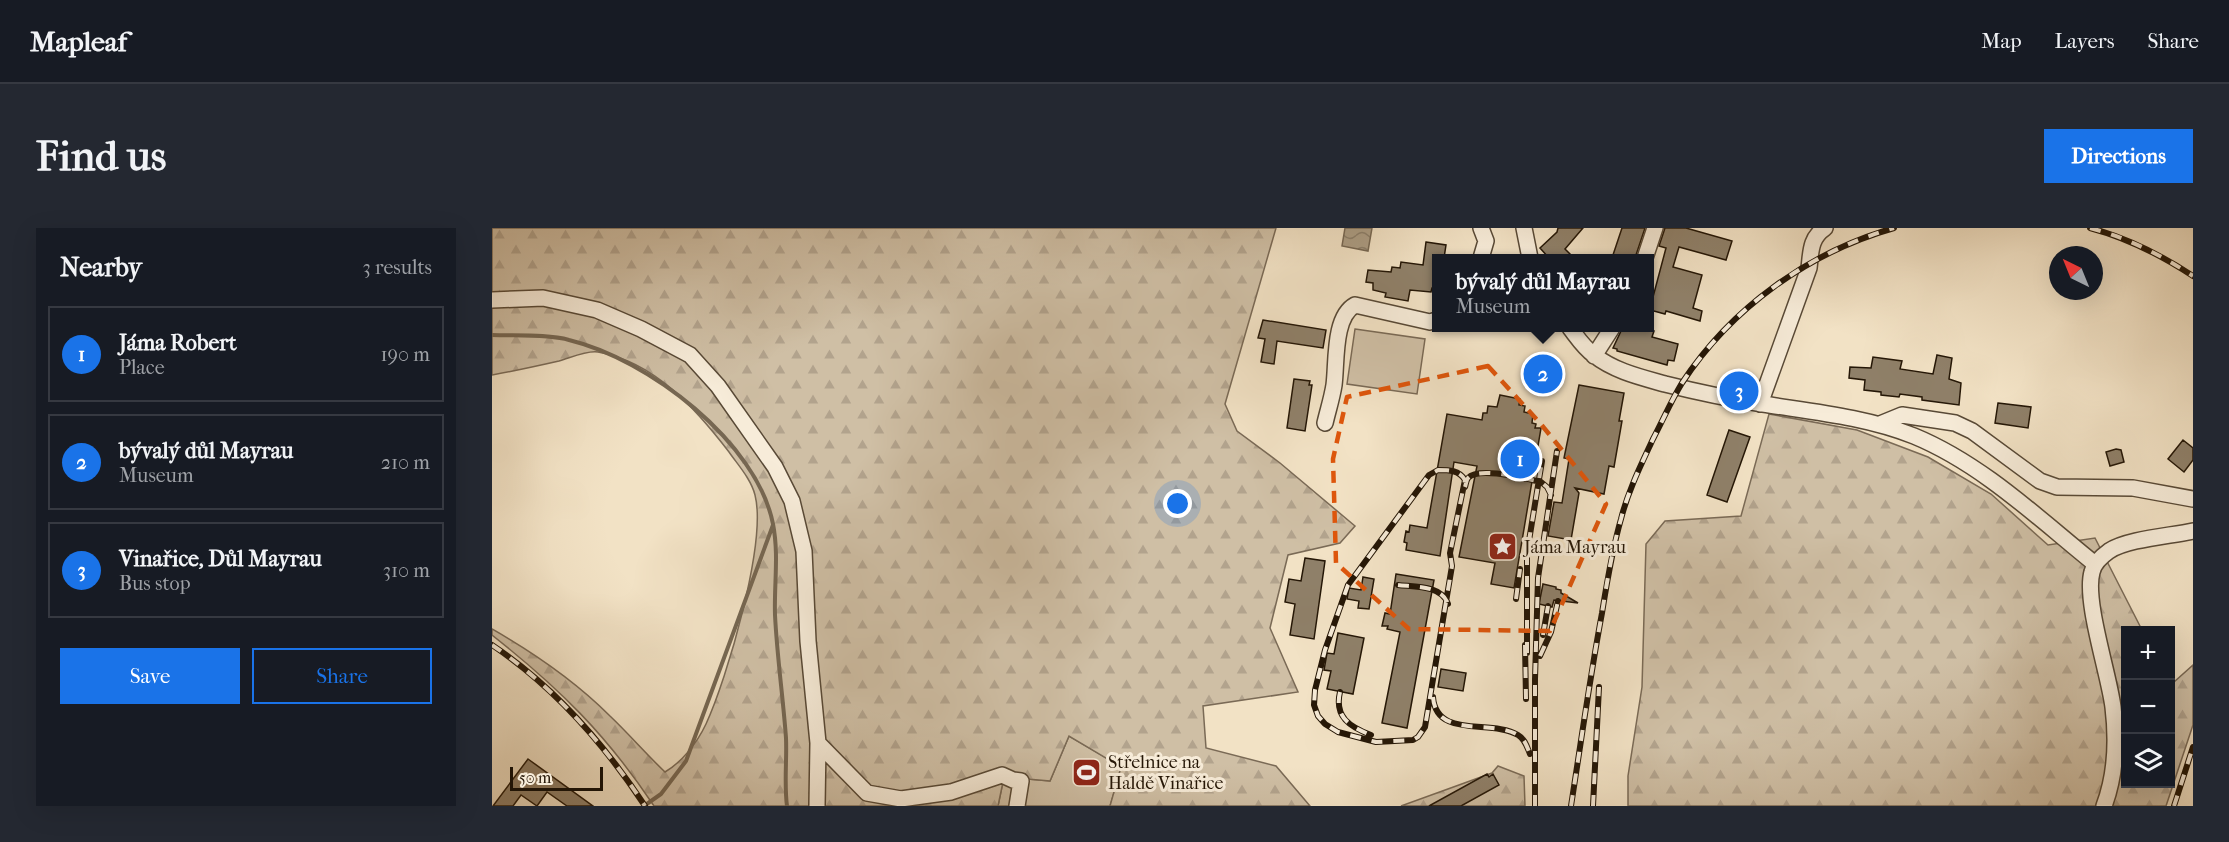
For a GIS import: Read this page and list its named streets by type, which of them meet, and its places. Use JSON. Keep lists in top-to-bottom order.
{
  "places": {
    "place": ["Jáma Mayrau"],
    "sports": ["Střelnice na Haldě Vinařice"]
  },
  "scale_bar": "50 m",
  "north": "top left",
  "page": {
    "header": "Mapleaf",
    "nav": ["Map", "Layers", "Share"],
    "buttons": [
      "Directions",
      ["Save", "Share"]
    ],
    "title": "Find us",
    "heading": ["Nearby", "3 results"],
    "popup": ["bývalý důl Mayrau", "Museum"],
    "list": [
      {
        "mark": "1",
        "name": "Jáma Robert",
        "note": "Place",
        "value": "190 m"
      },
      {
        "mark": "2",
        "name": "bývalý důl Mayrau",
        "note": "Museum",
        "value": "210 m"
      },
      {
        "mark": "3",
        "name": "Vinařice, Důl Mayrau",
        "note": "Bus stop",
        "value": "310 m"
      }
    ],
    "pins": ["2", "3", "1"],
    "map_buttons": ["+", "−"],
    "scale": "50 m"
  }
}
